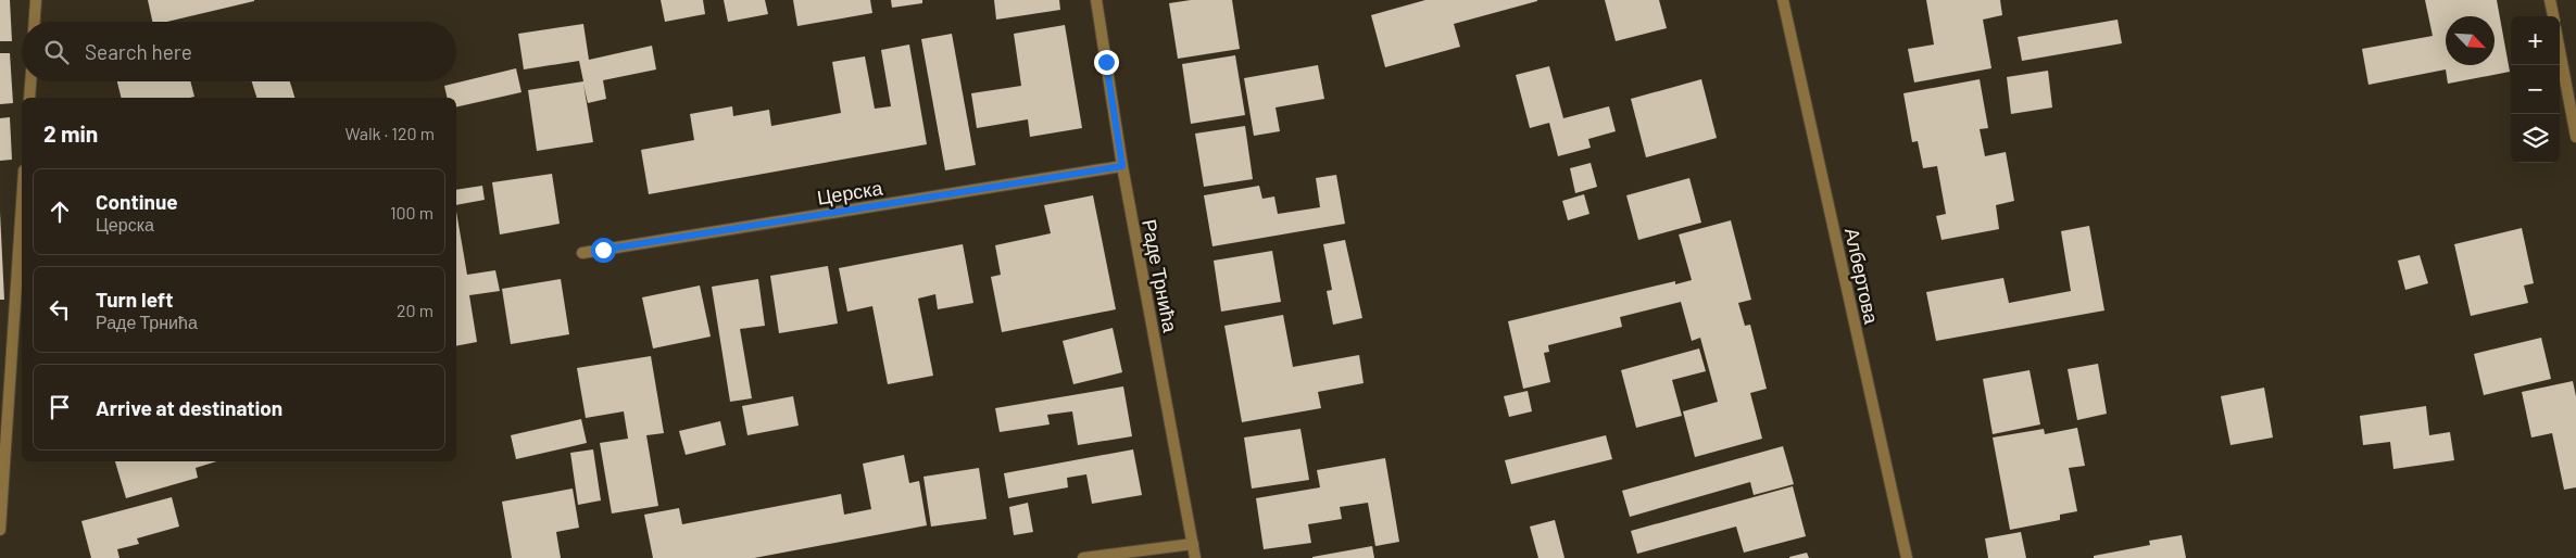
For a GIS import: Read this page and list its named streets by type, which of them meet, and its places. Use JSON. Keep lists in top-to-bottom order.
{
  "streets": {
    "street": ["Церска", "Раде Трнића", "Албертова"]
  },
  "crossings": [
    ["Церска", "Раде Трнића"]
  ],
  "north": "bottom right",
  "page": {
    "map_buttons": ["+", "−"],
    "search": "Search here",
    "heading": ["2 min", "Walk · 120 m"],
    "list": [
      ["Continue", "Церска", "100 m"],
      ["Turn left", "Раде Трнића", "20 m"],
      "Arrive at destination"
    ]
  }
}
